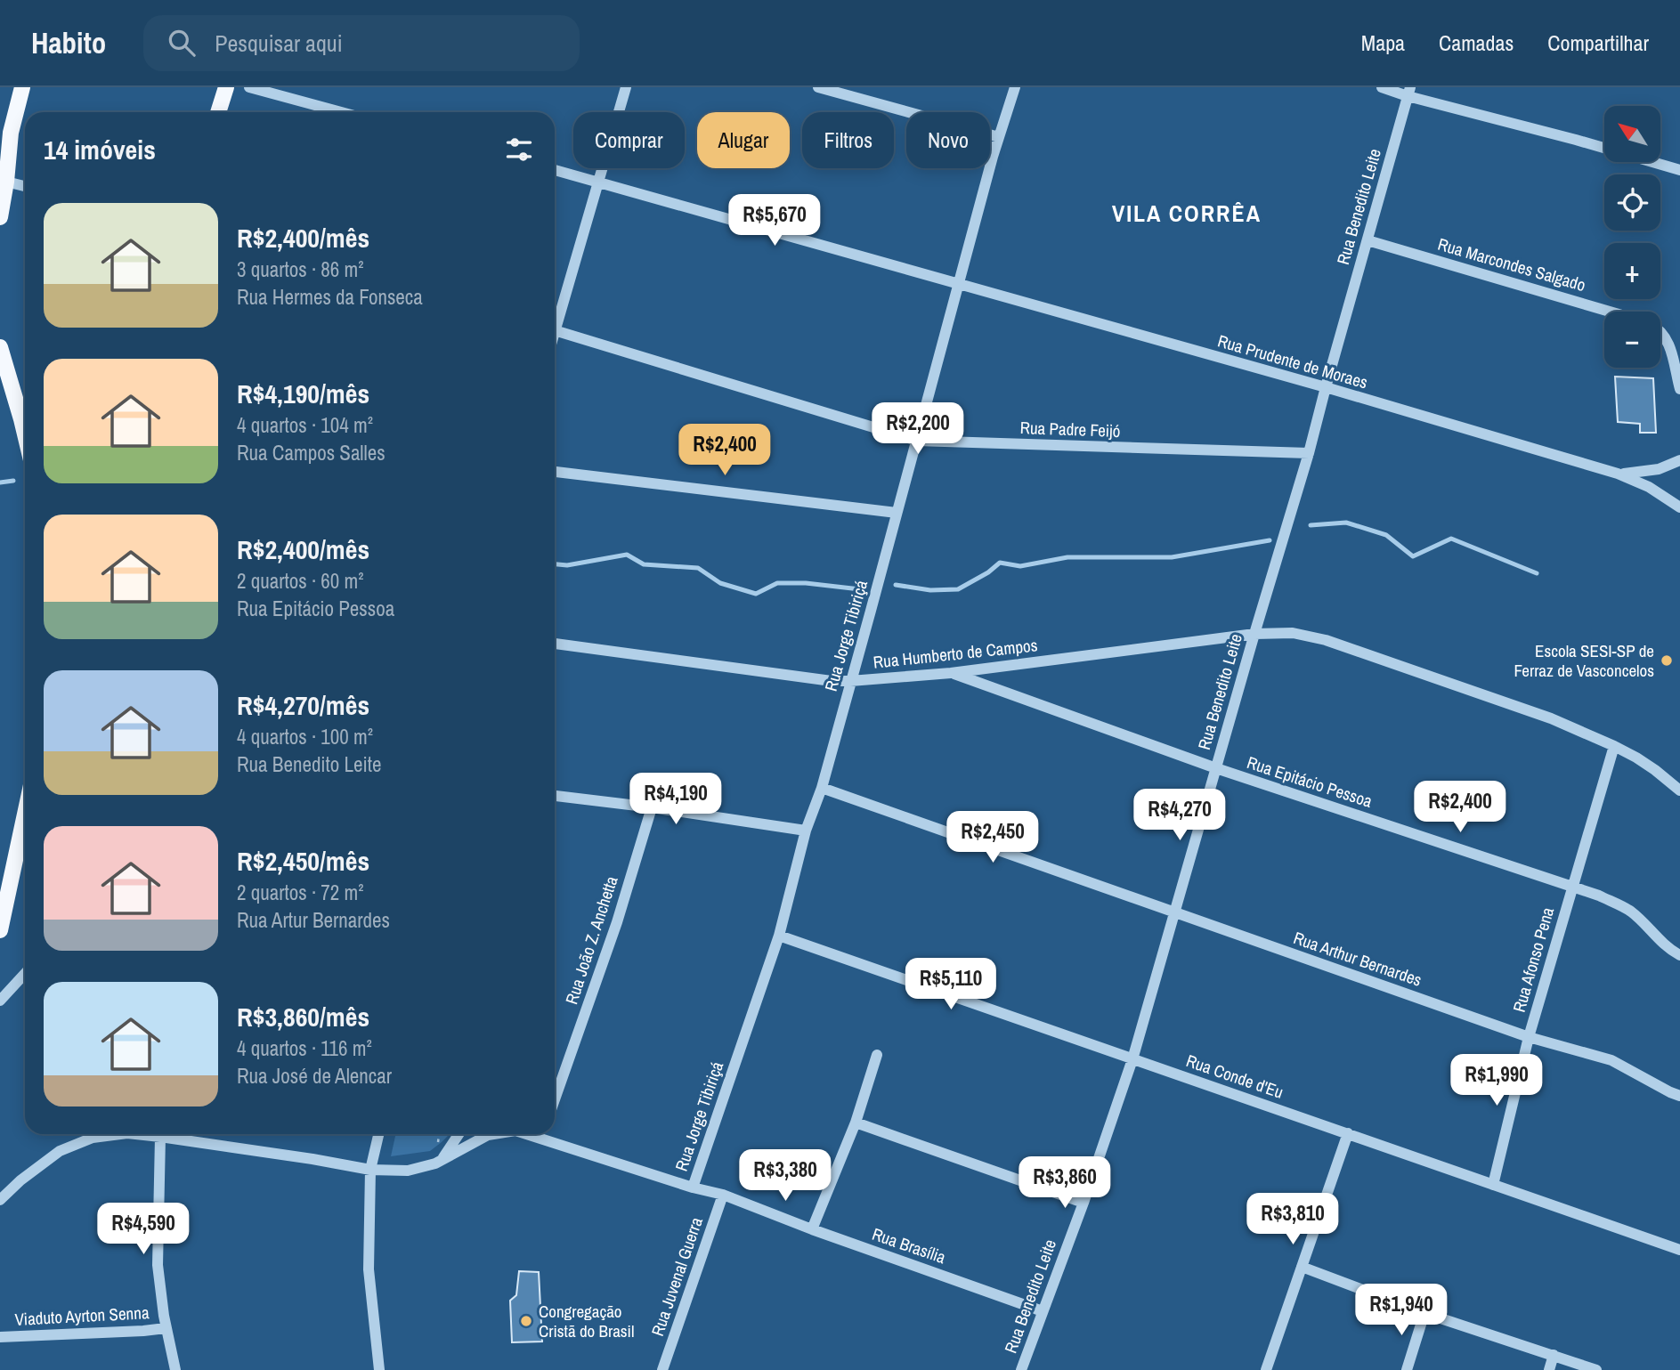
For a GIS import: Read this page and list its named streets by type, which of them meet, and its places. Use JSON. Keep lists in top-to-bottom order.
{
  "streets": {
    "street": [
      "Rua Benedito Leite",
      "Rua Marcondes Salgado",
      "Rua Prudente de Moraes",
      "Rua Padre Feijó",
      "Rua Jorge Tibiriçá",
      "Rua Humberto de Campos",
      "Rua Epitácio Pessoa",
      "Rua João Z. Anchetta",
      "Rua Arthur Bernardes",
      "Rua Afonso Pena",
      "Rua Conde d'Eu",
      "Rua Brasília",
      "Rua Juvenal Guerra",
      "Viaduto Ayrton Senna"
    ]
  },
  "crossings": [
    ["Rua Benedito Leite", "Rua Marcondes Salgado"],
    ["Rua Benedito Leite", "Rua Prudente de Moraes"],
    ["Rua Benedito Leite", "Rua Padre Feijó"],
    ["Rua Benedito Leite", "Rua Humberto de Campos"],
    ["Rua Benedito Leite", "Rua Epitácio Pessoa"],
    ["Rua Benedito Leite", "Rua Arthur Bernardes"],
    ["Rua Benedito Leite", "Rua Conde d'Eu"],
    ["Rua Benedito Leite", "Rua Brasília"],
    ["Rua Prudente de Moraes", "Rua Jorge Tibiriçá"],
    ["Rua Padre Feijó", "Rua Jorge Tibiriçá"],
    ["Rua Jorge Tibiriçá", "Rua Humberto de Campos"],
    ["Rua Jorge Tibiriçá", "Rua Arthur Bernardes"],
    ["Rua Jorge Tibiriçá", "Rua Conde d'Eu"],
    ["Rua Jorge Tibiriçá", "Rua Brasília"],
    ["Rua Humberto de Campos", "Rua Epitácio Pessoa"],
    ["Rua Humberto de Campos", "Rua Afonso Pena"],
    ["Rua Epitácio Pessoa", "Rua Afonso Pena"],
    ["Rua Arthur Bernardes", "Rua Afonso Pena"],
    ["Rua Afonso Pena", "Rua Conde d'Eu"],
    ["Rua Brasília", "Rua Juvenal Guerra"]
  ],
  "districts": ["VILA CORRÊA"],
  "places": ["Escola SESI-SP de Ferraz de Vasconcelos", "Congregação Cristã do Brasil"],
  "north": "top left",
  "page": {
    "header": "Habito",
    "search": "Pesquisar aqui",
    "nav": ["Mapa", "Camadas", "Compartilhar"],
    "map_buttons": ["+", "−"],
    "chip": [
      "Comprar",
      "Alugar",
      "Filtros",
      "Novo"
    ],
    "heading": "14 imóveis",
    "list": [
      {
        "name": "R$2,400/mês",
        "note": "3 quartos · 86 m² · Rua Hermes da Fonseca"
      },
      {
        "name": "R$4,190/mês",
        "note": "4 quartos · 104 m² · Rua Campos Salles"
      },
      {
        "name": "R$2,400/mês",
        "note": "2 quartos · 60 m² · Rua Epitácio Pessoa"
      },
      {
        "name": "R$4,270/mês",
        "note": "4 quartos · 100 m² · Rua Benedito Leite"
      },
      {
        "name": "R$2,450/mês",
        "note": "2 quartos · 72 m² · Rua Artur Bernardes"
      },
      {
        "name": "R$3,860/mês",
        "note": "4 quartos · 116 m² · Rua José de Alencar"
      }
    ],
    "price": [
      "R$5,670",
      "R$2,200",
      "R$2,400",
      "R$4,190",
      "R$2,400",
      "R$4,270",
      "R$2,450",
      "R$5,110",
      "R$1,990",
      "R$3,380",
      "R$3,860",
      "R$3,810",
      "R$4,590",
      "R$1,940"
    ]
  }
}
